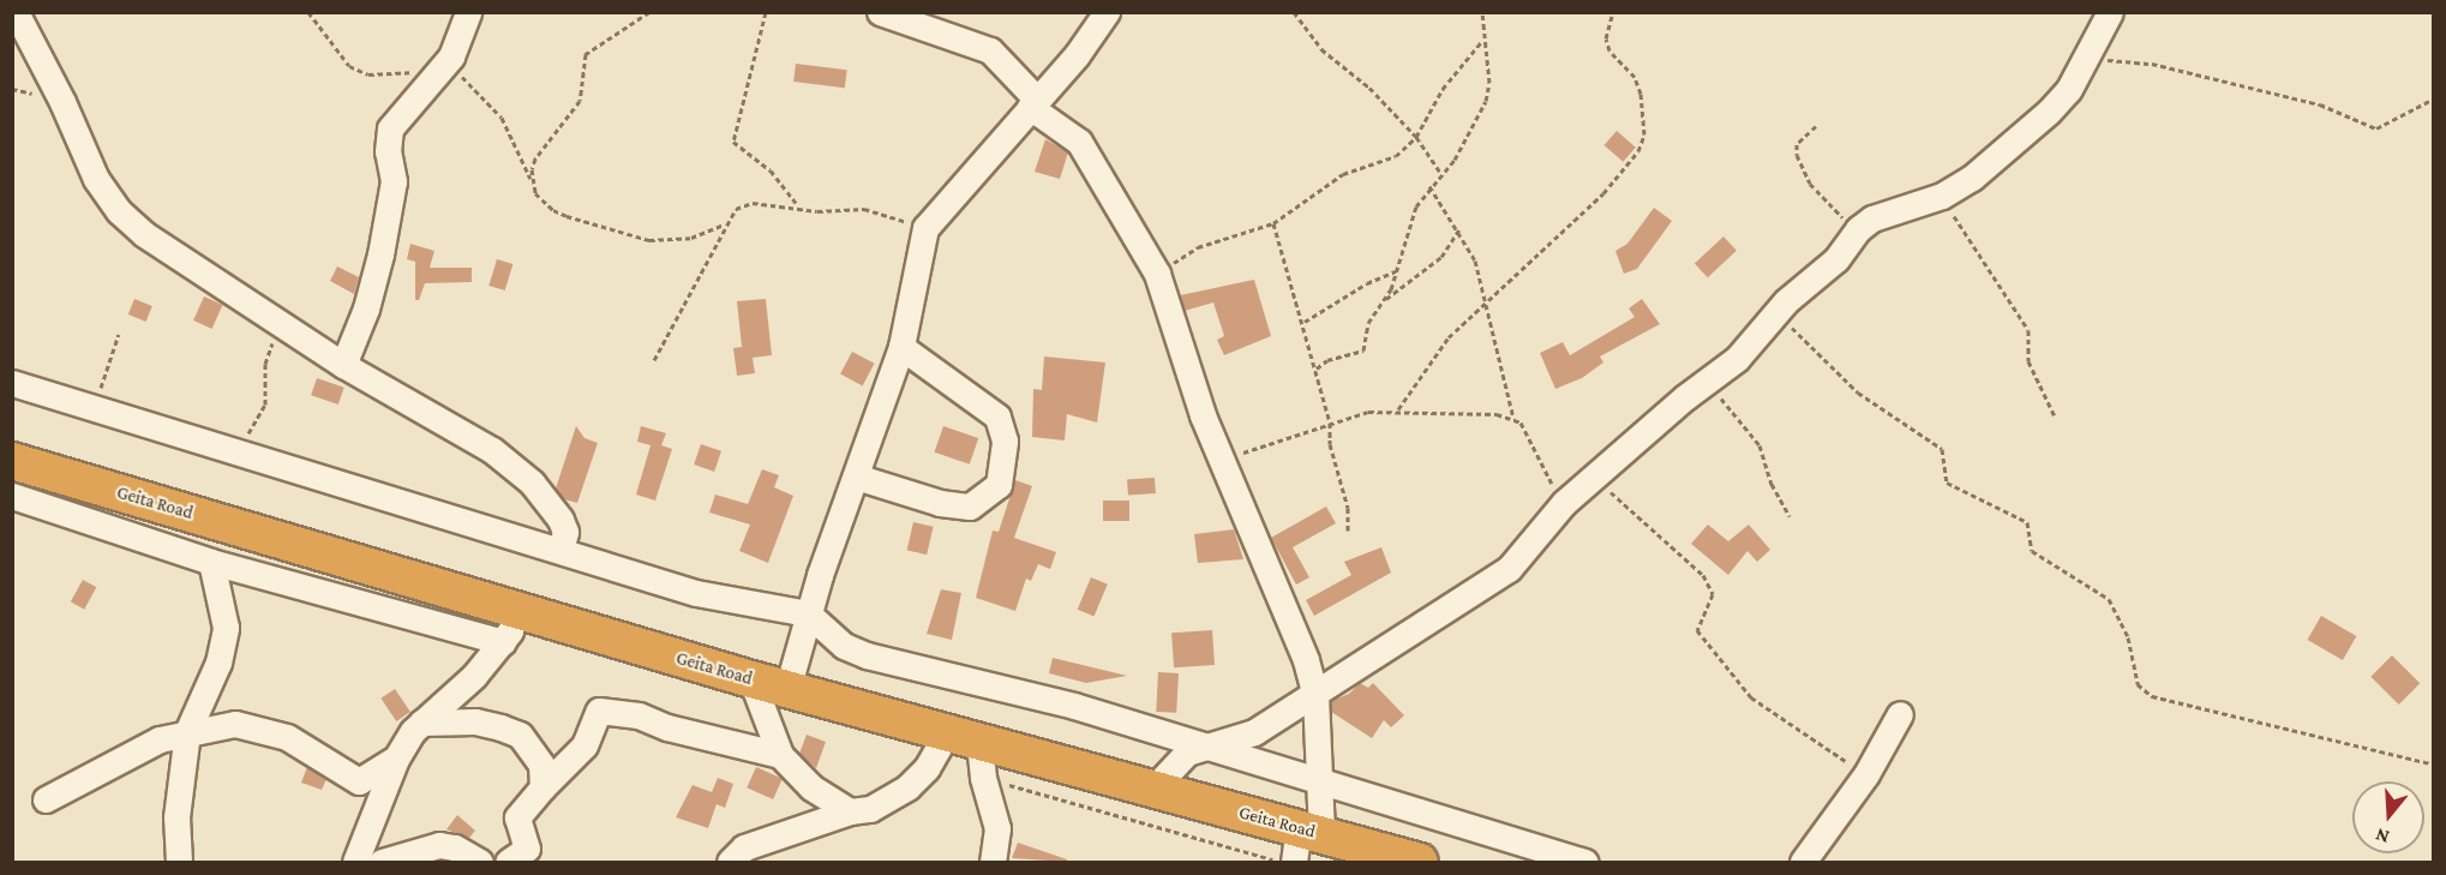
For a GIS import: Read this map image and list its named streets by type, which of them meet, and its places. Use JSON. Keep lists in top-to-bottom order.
{
  "streets": {
    "highway": ["Geita Road"]
  },
  "north": "bottom"
}
